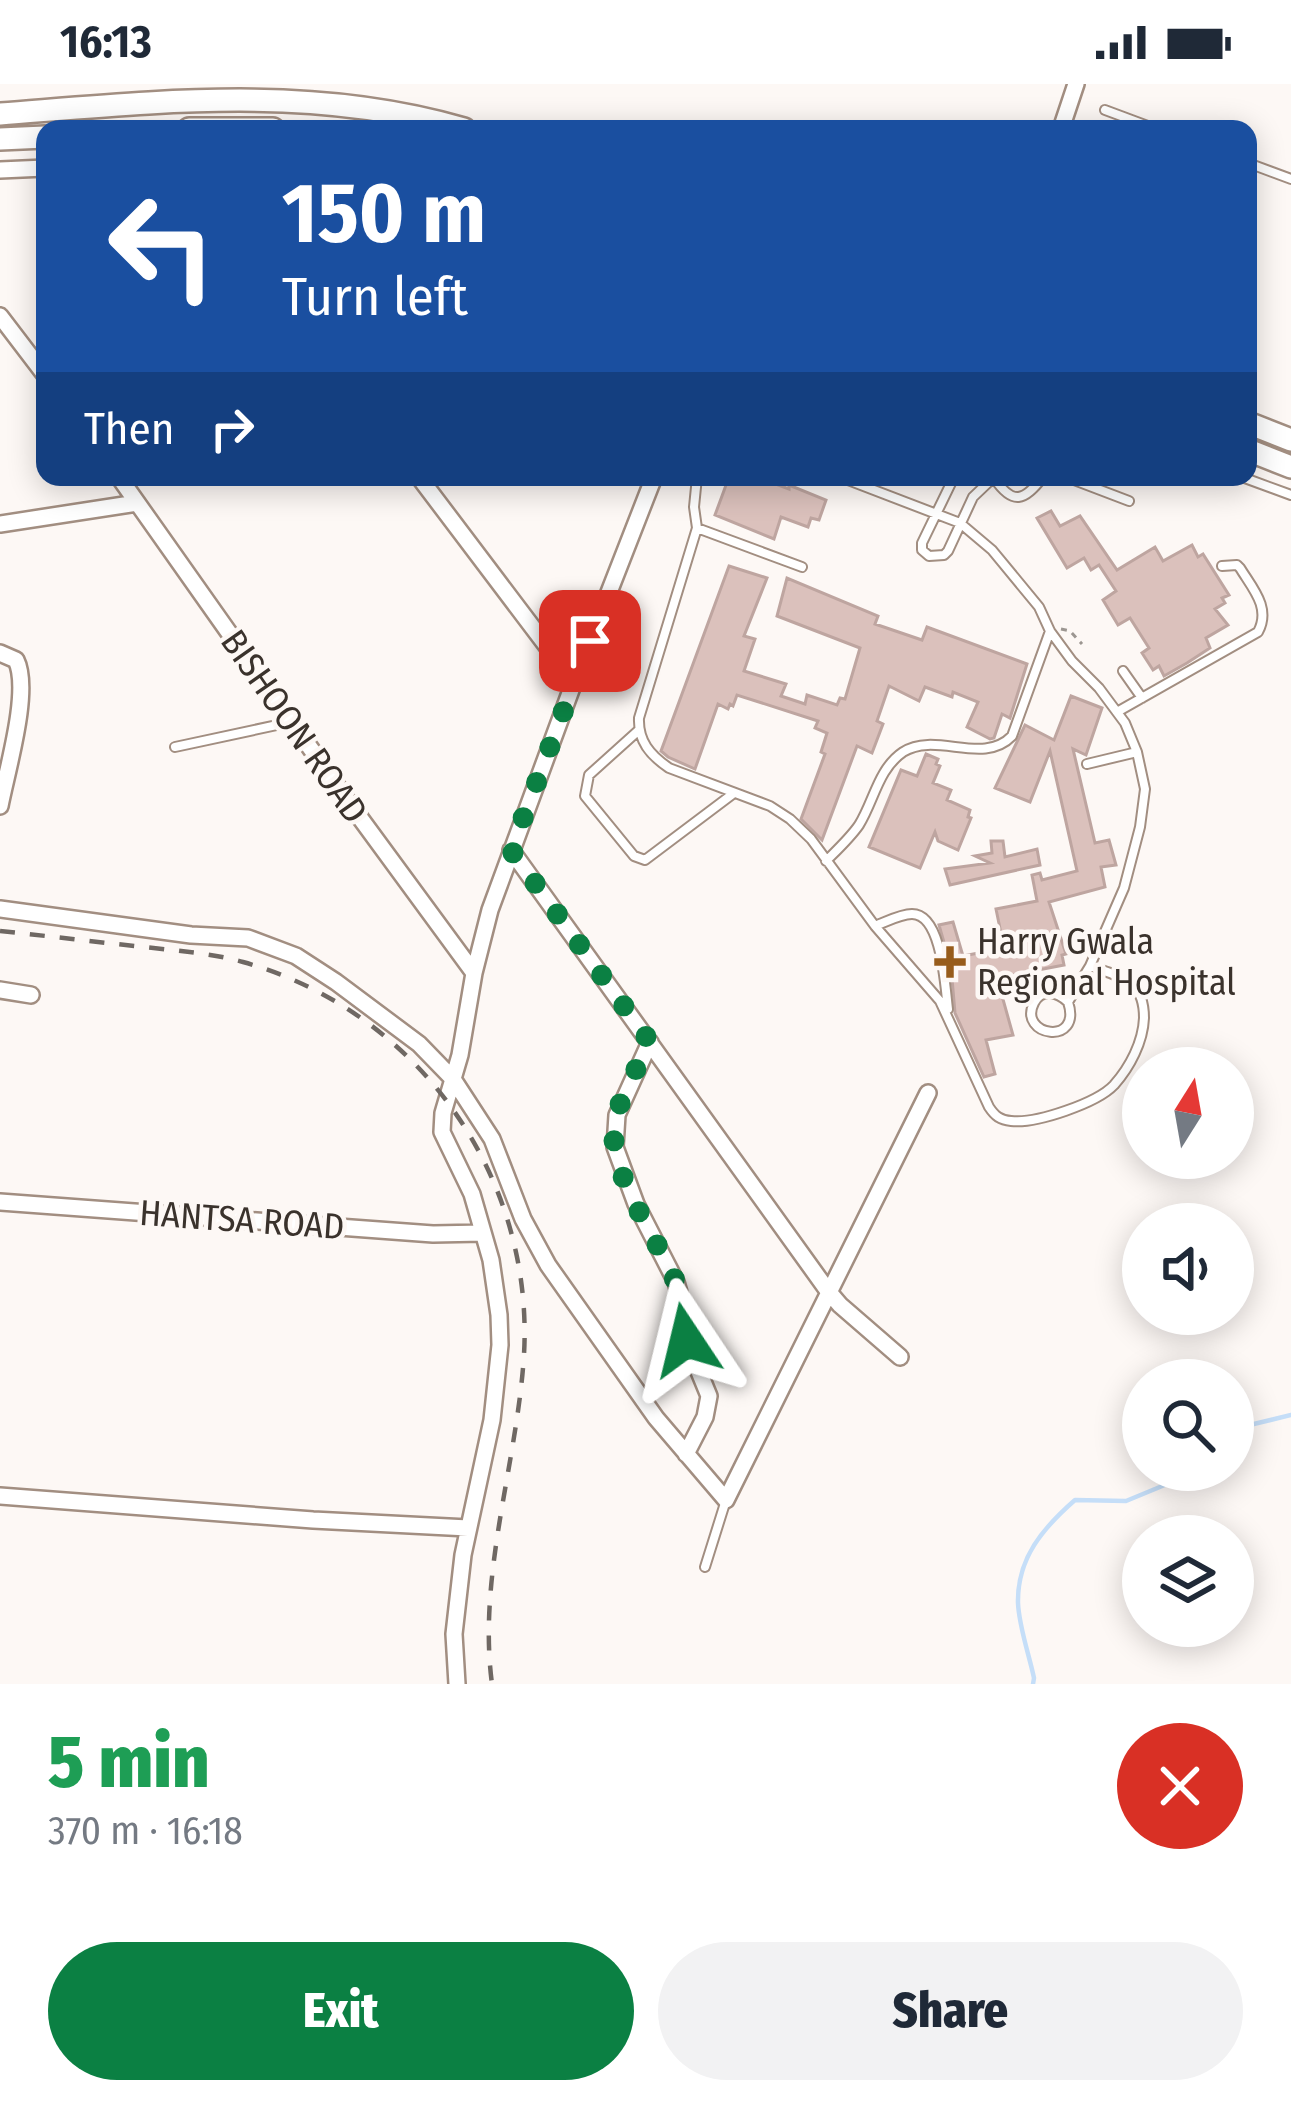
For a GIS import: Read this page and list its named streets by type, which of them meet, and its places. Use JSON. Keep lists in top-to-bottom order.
{
  "streets": {
    "street": ["BISHOON ROAD", "HANTSA ROAD"]
  },
  "places": {
    "health": ["Harry Gwala Regional Hospital"]
  },
  "north": "top",
  "page": {
    "status": "16:13",
    "turn": ["150 m", "Turn left"],
    "then": "Then",
    "heading": ["5 min", "370 m · 16:18"],
    "buttons": ["Exit", "Share"]
  }
}
